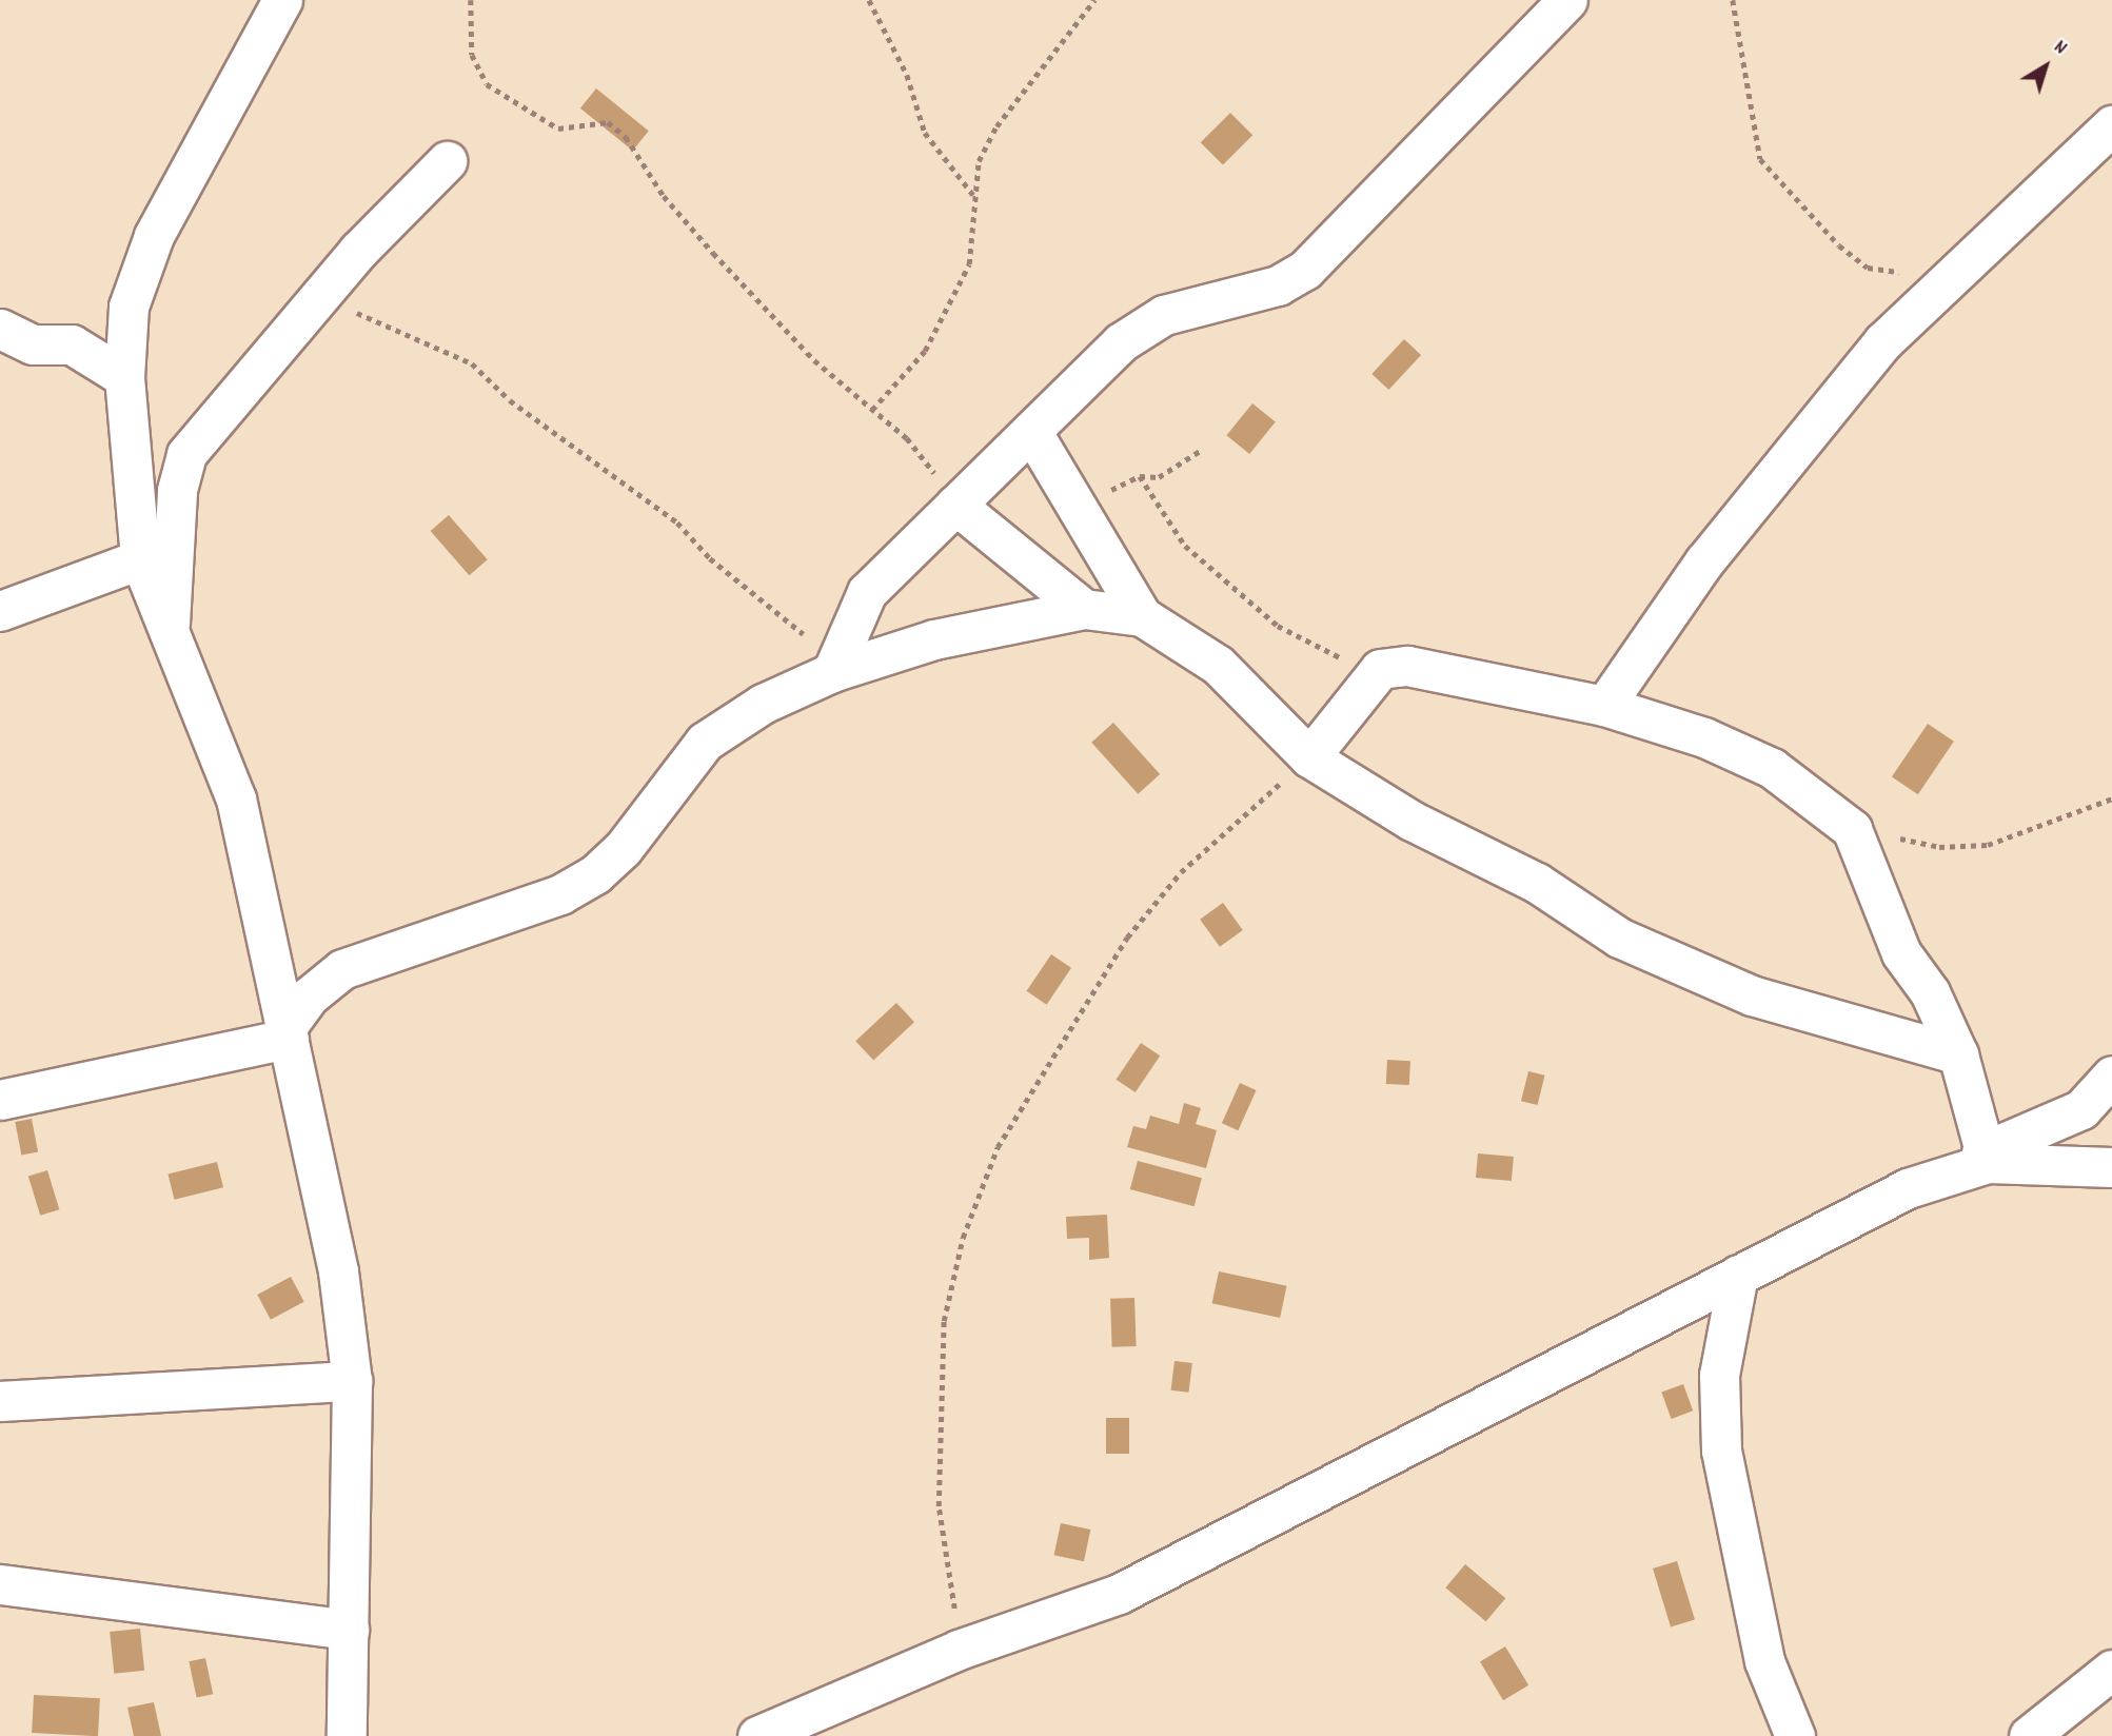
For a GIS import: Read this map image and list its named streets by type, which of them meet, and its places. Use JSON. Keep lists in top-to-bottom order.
{
  "north": "top right"
}
